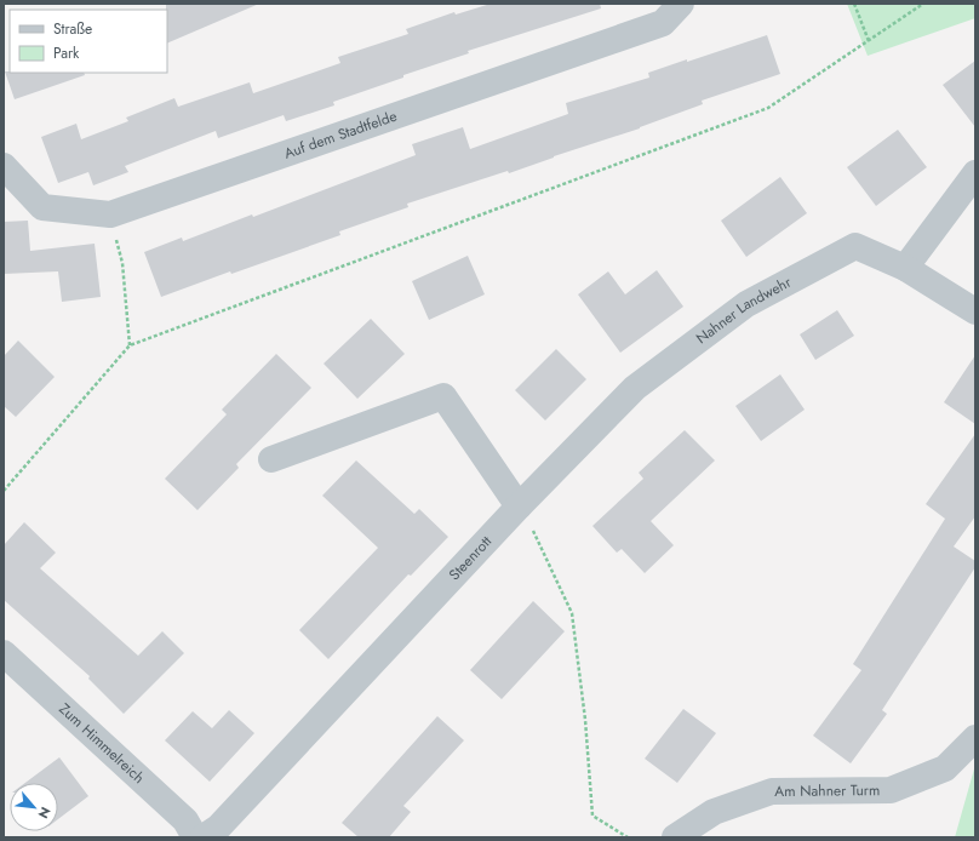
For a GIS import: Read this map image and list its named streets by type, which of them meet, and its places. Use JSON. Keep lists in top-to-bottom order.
{
  "streets": {
    "street": [
      "Auf dem Stadtfelde",
      "Nahner Landwehr",
      "Steenrott",
      "Zum Himmelreich",
      "Am Nahner Turm"
    ]
  },
  "crossings": [
    ["Nahner Landwehr", "Steenrott"]
  ],
  "legend": ["Straße", "Park"],
  "north": "bottom right"
}
